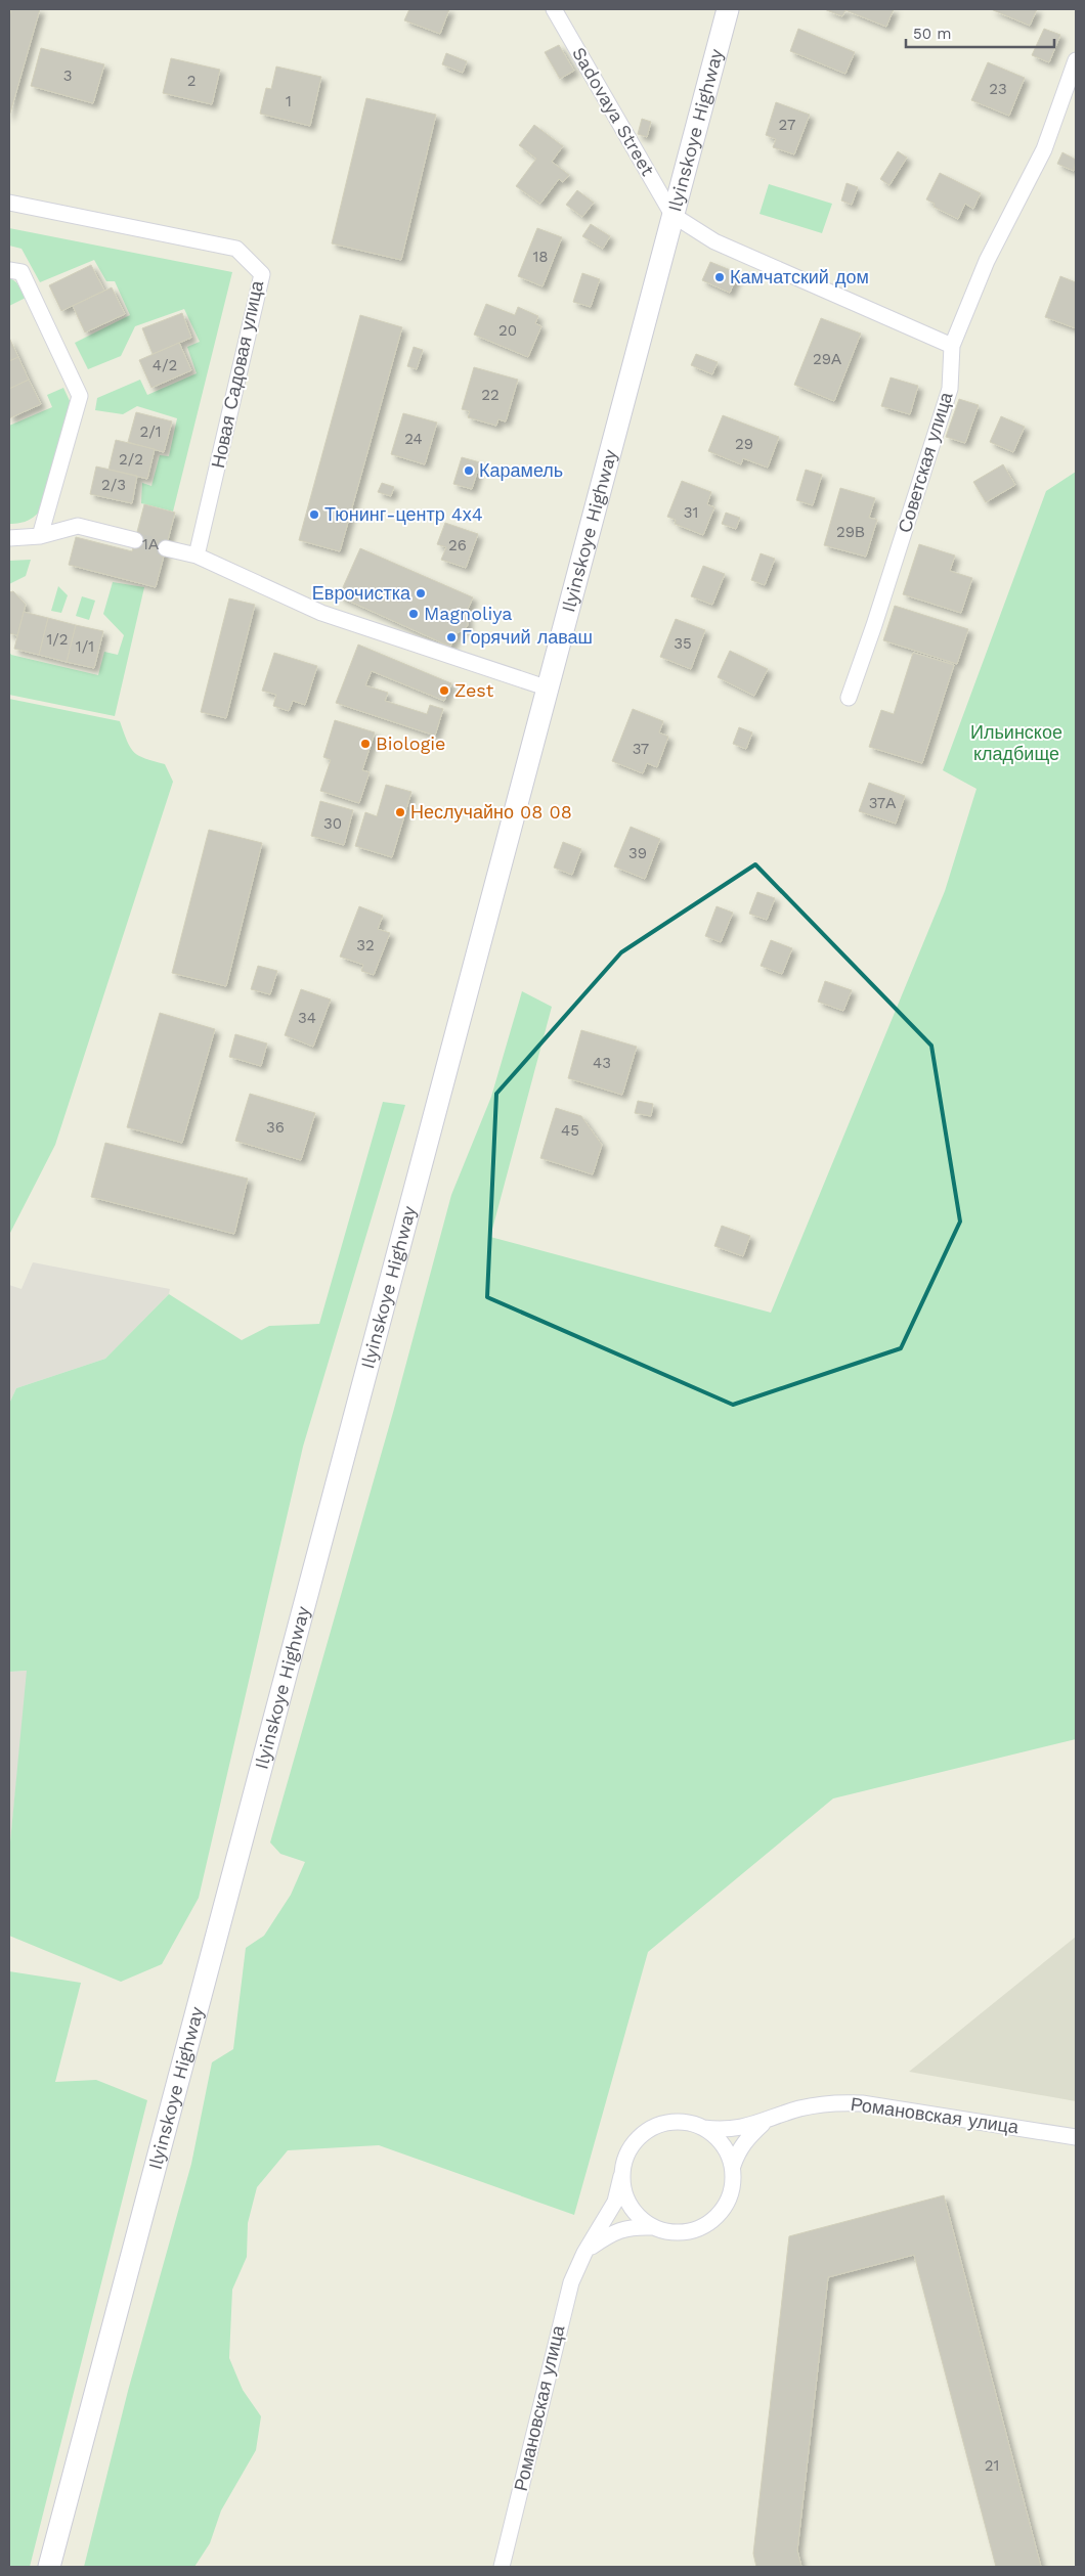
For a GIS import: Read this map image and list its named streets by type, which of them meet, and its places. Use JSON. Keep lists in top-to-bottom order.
{
  "streets": {
    "main road": ["Ilyinskoye Highway"],
    "street": [
      "Sadovaya Street",
      "Новая Садовая улица",
      "Советская улица",
      "Романовская улица"
    ]
  },
  "crossings": [
    ["Sadovaya Street", "Ilyinskoye Highway"]
  ],
  "parks": ["Ильинское кладбище"],
  "places": [
    "Камчатский дом",
    "Карамель",
    "Тюнинг-центр 4х4",
    "Еврочистка",
    "Magnoliya",
    "Горячий лаваш",
    "Zest",
    "Biologie",
    "Неслучайно 08 08"
  ],
  "house_numbers": [
    "3",
    "2",
    "23",
    "1",
    "27",
    "18",
    "20",
    "29А",
    "4/2",
    "22",
    "2/1",
    "24",
    "29",
    "2/2",
    "2/3",
    "31",
    "29В",
    "1А",
    "26",
    "1/2",
    "35",
    "1/1",
    "37",
    "37А",
    "30",
    "39",
    "32",
    "34",
    "43",
    "36",
    "45",
    "21"
  ],
  "scale_bar": "50 m"
}
